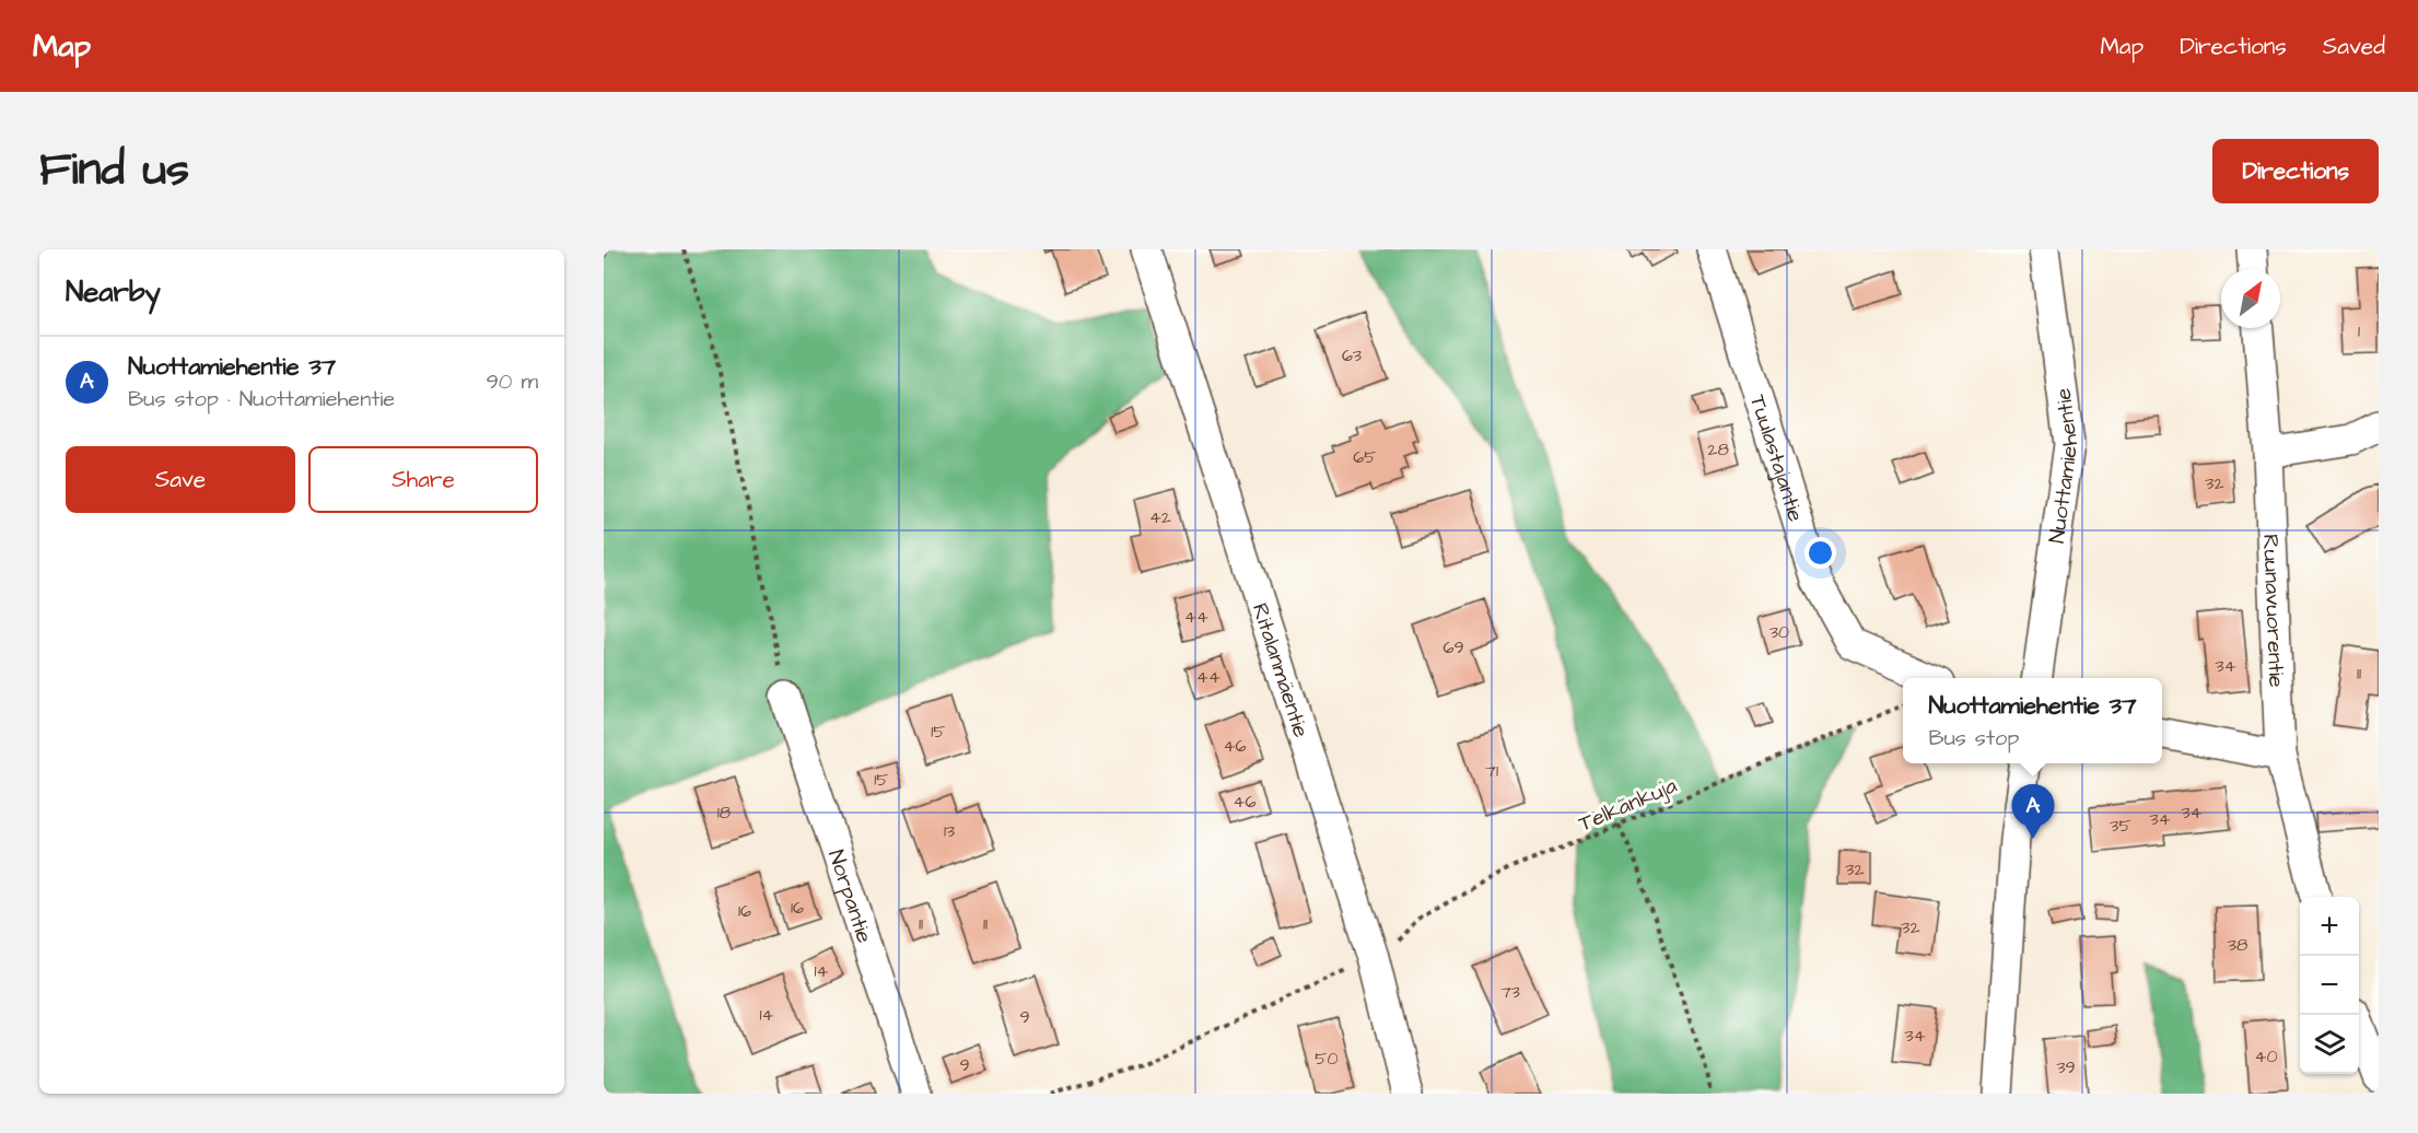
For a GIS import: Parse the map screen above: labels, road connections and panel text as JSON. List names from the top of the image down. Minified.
{"streets":{"street":["Tuulastajantie","Nuottamiehentie","Ruunavuorentie","Ritalanmäentie","Norpantie"],"path":["Telkänkuja"]},"crossings":[["Ritalanmäentie","Telkänkuja"]],"house_numbers":["1","63","28","65","32","42","44","30","69","34","11","44","15","46","71","15","46","18","34","34","35","13","32","16","16","11","11","32","38","14","73","14","9","34","40","50","9","39"],"north":"top right","page":{"header":"Map","nav":["Map","Directions","Saved"],"title":"Find us","buttons":["Directions",["Save","Share"]],"heading":"Nearby","list":[{"mark":"A","name":"Nuottamiehentie 37","note":"Bus stop · Nuottamiehentie","value":"90 m"}],"popup":["Nuottamiehentie 37","Bus stop"],"pins":"A","map_buttons":["+","−"]}}
